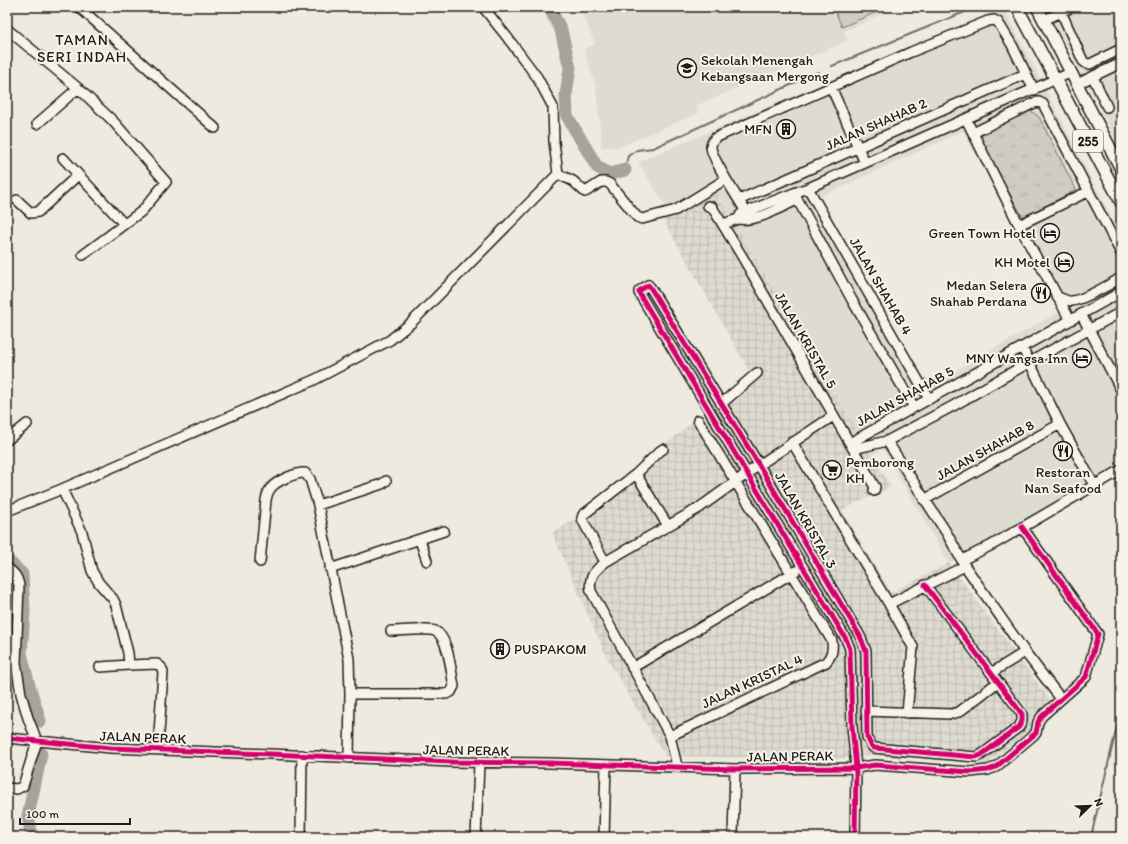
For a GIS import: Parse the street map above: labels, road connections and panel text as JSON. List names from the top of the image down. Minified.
{"streets":{"main road":["255"],"street":["JALAN SHAHAB 2","JALAN SHAHAB 4","JALAN KRISTAL 5","JALAN SHAHAB 5","JALAN SHAHAB 8","JALAN KRISTAL 3","JALAN KRISTAL 4","JALAN PERAK"]},"crossings":[["JALAN SHAHAB 4","JALAN SHAHAB 5"],["JALAN KRISTAL 5","JALAN SHAHAB 5"]],"districts":["TAMAN SERI INDAH"],"places":{"school or university":["Sekolah Menengah Kebangsaan Mergong"],"building":["MFN","PUSPAKOM"],"hotel":["Green Town Hotel","KH Motel","MNY Wangsa Inn"],"restaurant":["Medan Selera Shahab Perdana","Restoran Nan Seafood"],"supermarket":["Pemborong KH"]},"scale_bar":"100 m","north":"top right"}
